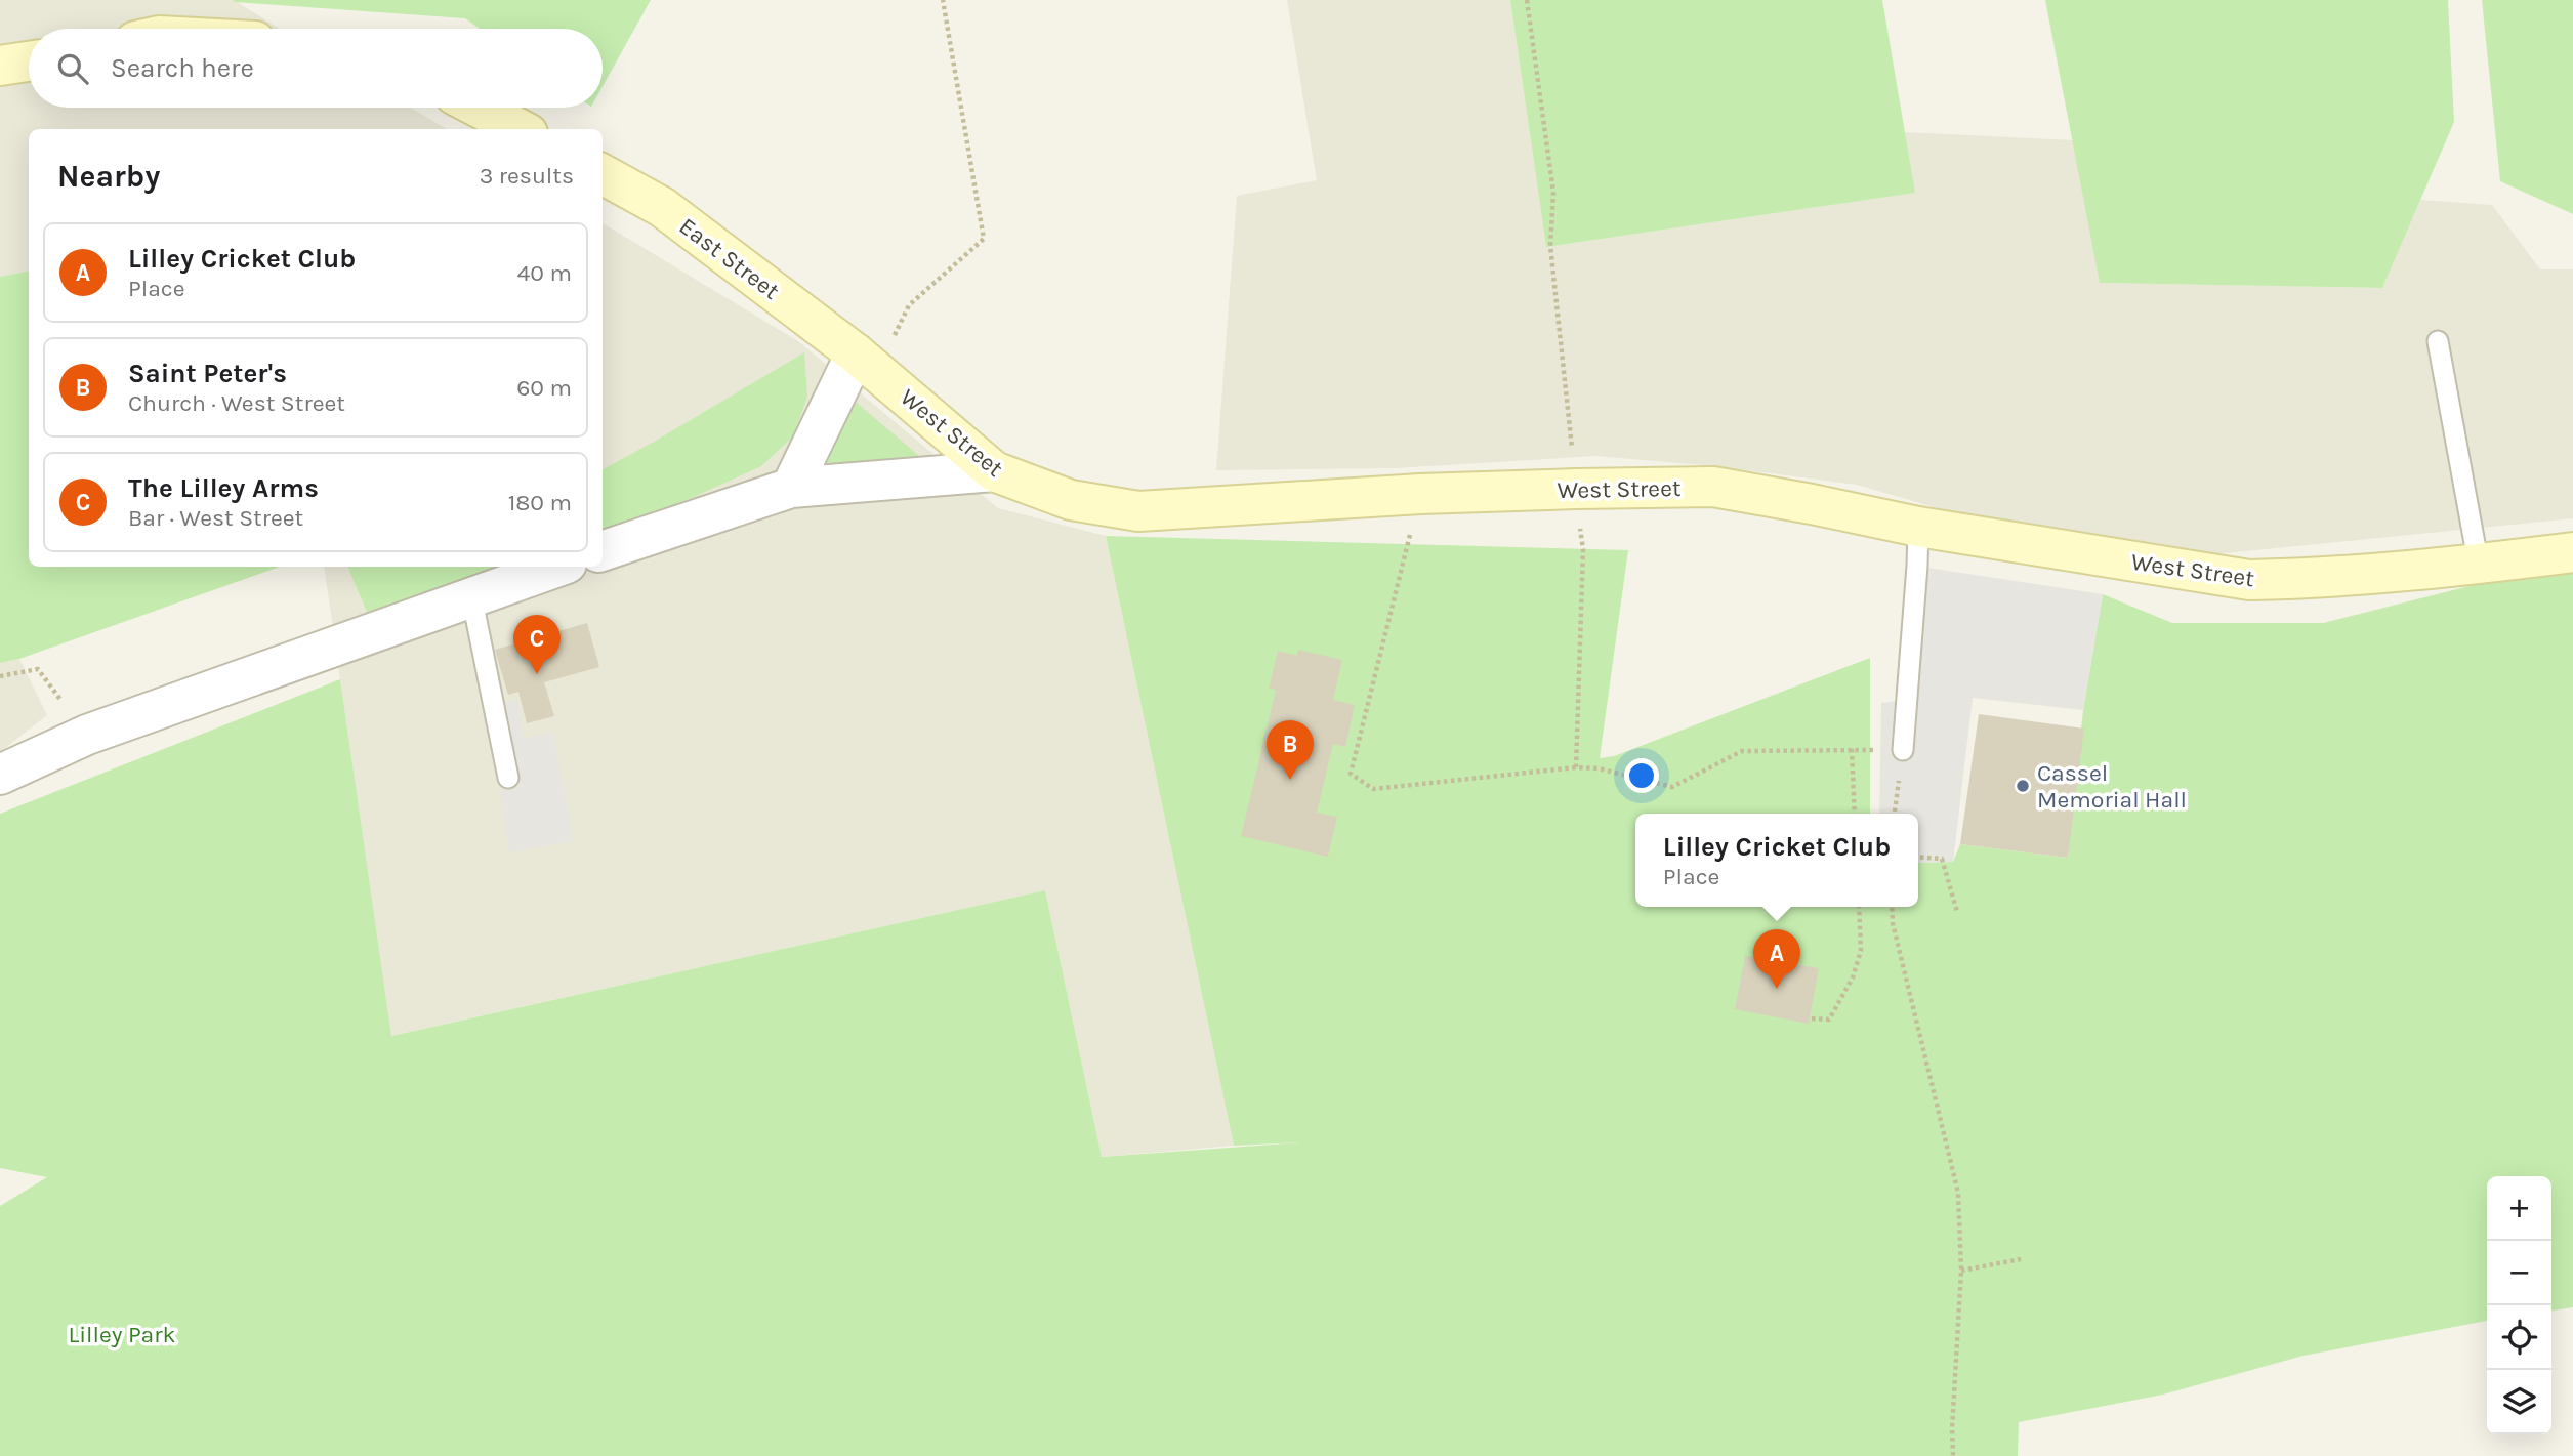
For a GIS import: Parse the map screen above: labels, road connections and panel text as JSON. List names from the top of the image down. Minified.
{"streets":{"street":["East Street","West Street"]},"crossings":[["East Street","West Street"]],"parks":["Lilley Park"],"places":["Cassel Memorial Hall"],"page":{"search":"Search here","heading":["Nearby","3 results"],"list":[{"mark":"A","name":"Lilley Cricket Club","note":"Place","value":"40 m"},{"mark":"B","name":"Saint Peter's","note":"Church · West Street","value":"60 m"},{"mark":"C","name":"The Lilley Arms","note":"Bar · West Street","value":"180 m"}],"pins":["C","B","A"],"popup":["Lilley Cricket Club","Place"],"map_buttons":["+","−"]}}
